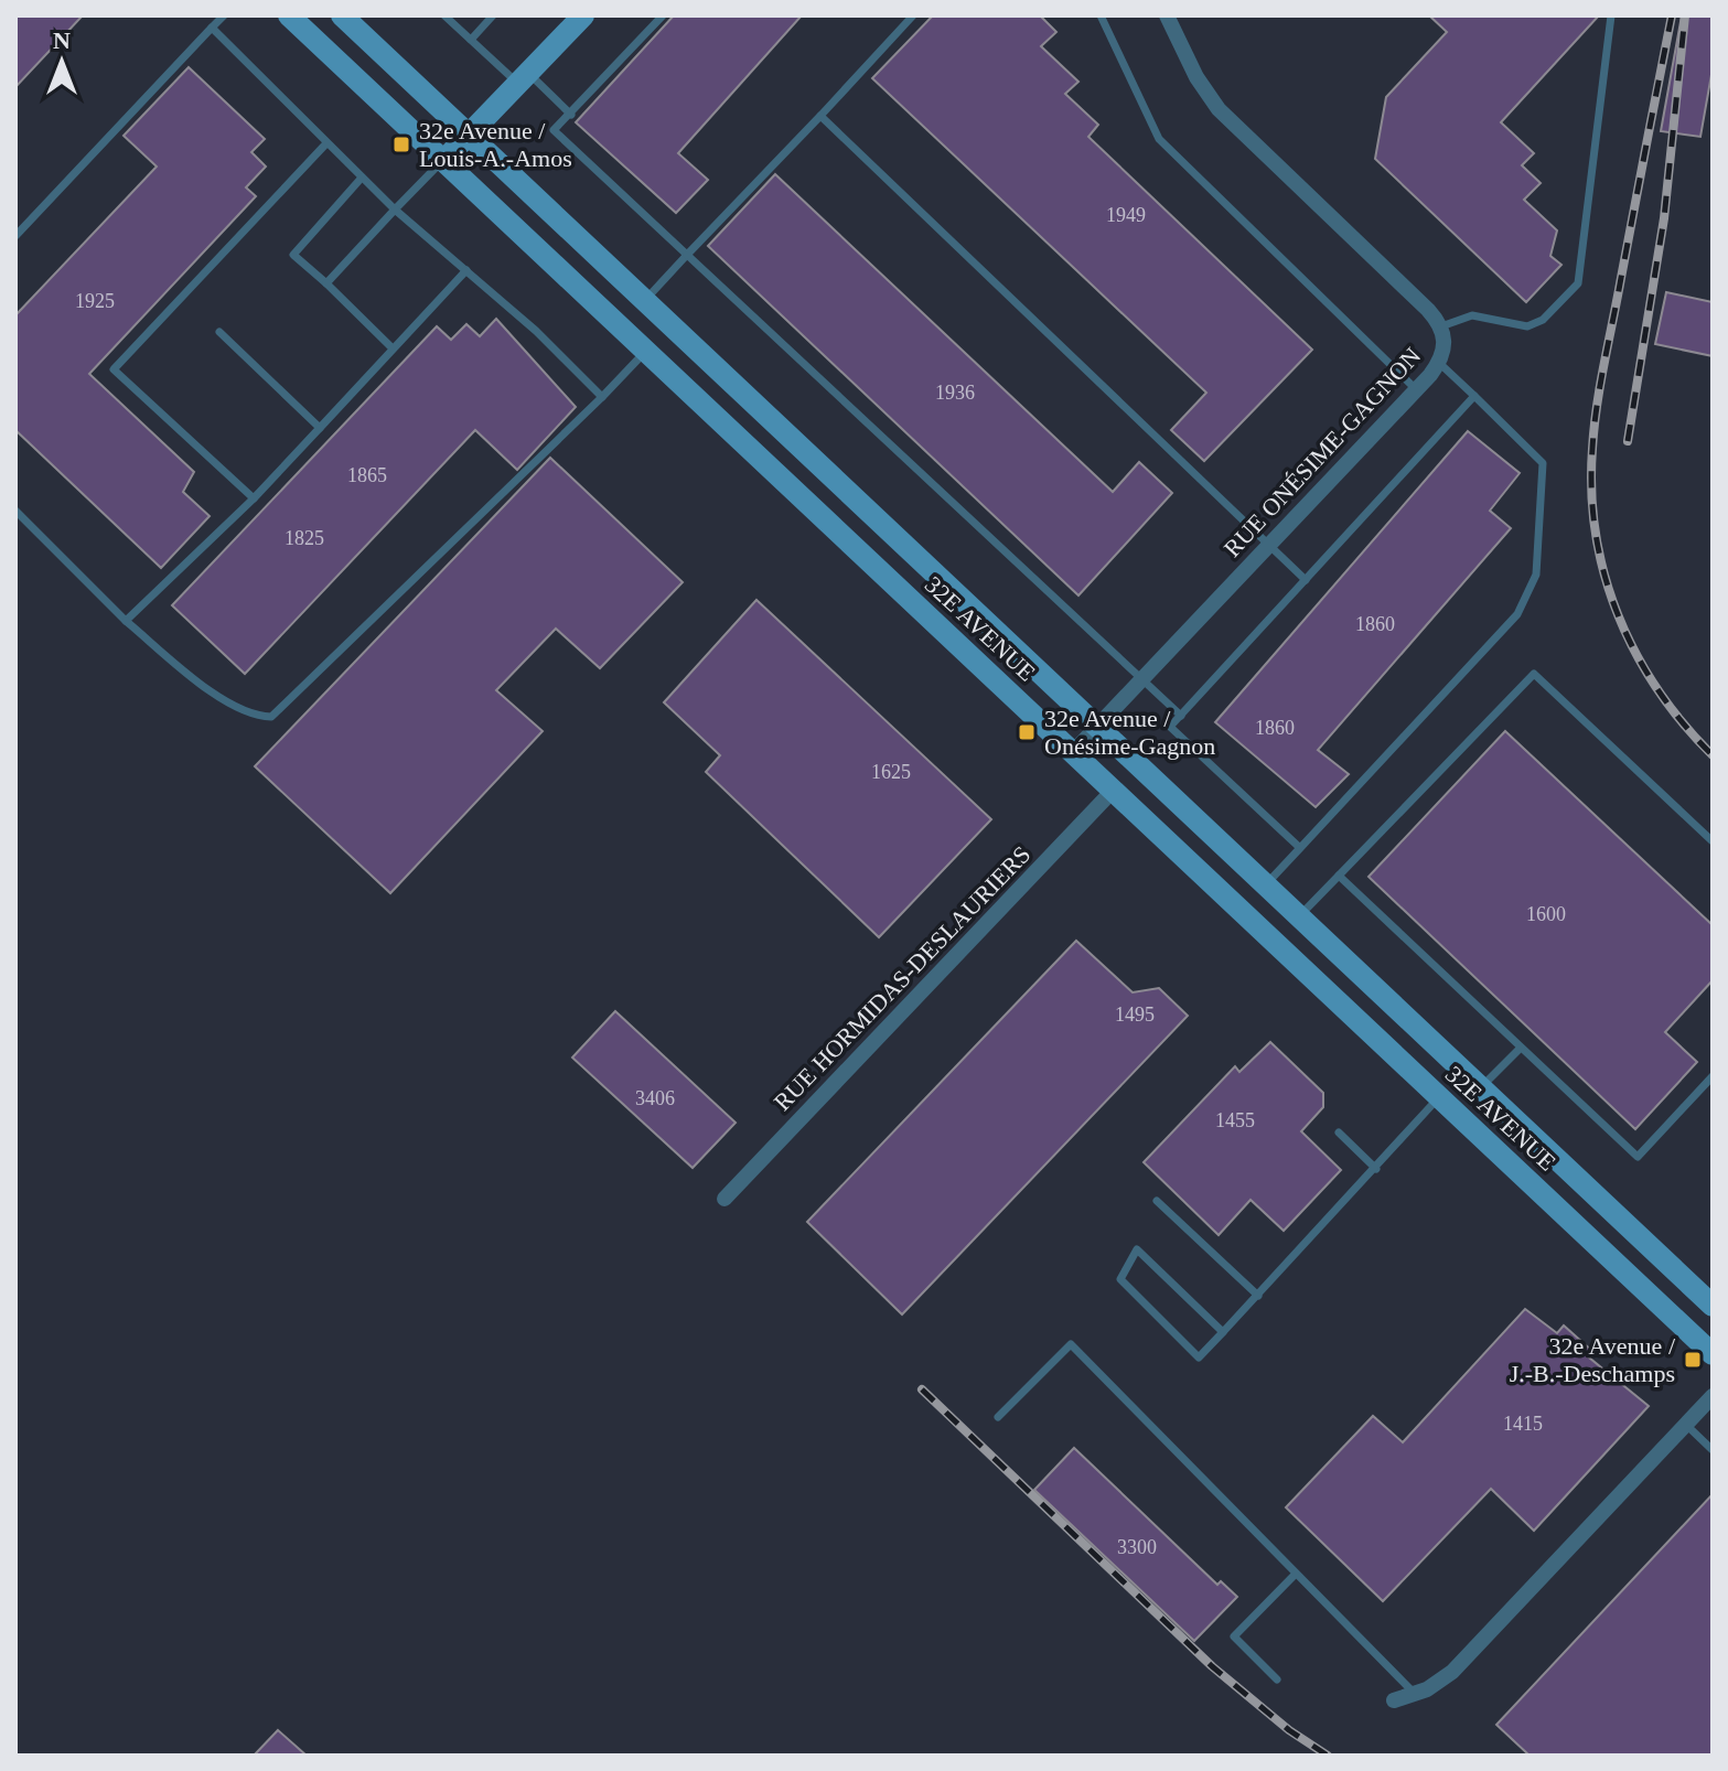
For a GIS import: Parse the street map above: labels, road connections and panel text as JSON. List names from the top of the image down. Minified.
{"streets":{"street":["RUE ONÉSIME-GAGNON","32E AVENUE","RUE HORMIDAS-DESLAURIERS"]},"crossings":[["RUE ONÉSIME-GAGNON","32E AVENUE"],["32E AVENUE","RUE HORMIDAS-DESLAURIERS"]],"places":{"transit":["32e Avenue / Louis-A.-Amos","32e Avenue / Onésime-Gagnon","32e Avenue / J.-B.-Deschamps"]},"house_numbers":["1949","1925","1936","1865","1825","1860","1860","1625","1600","1495","3406","1455","1415","3300"],"north":"top"}
